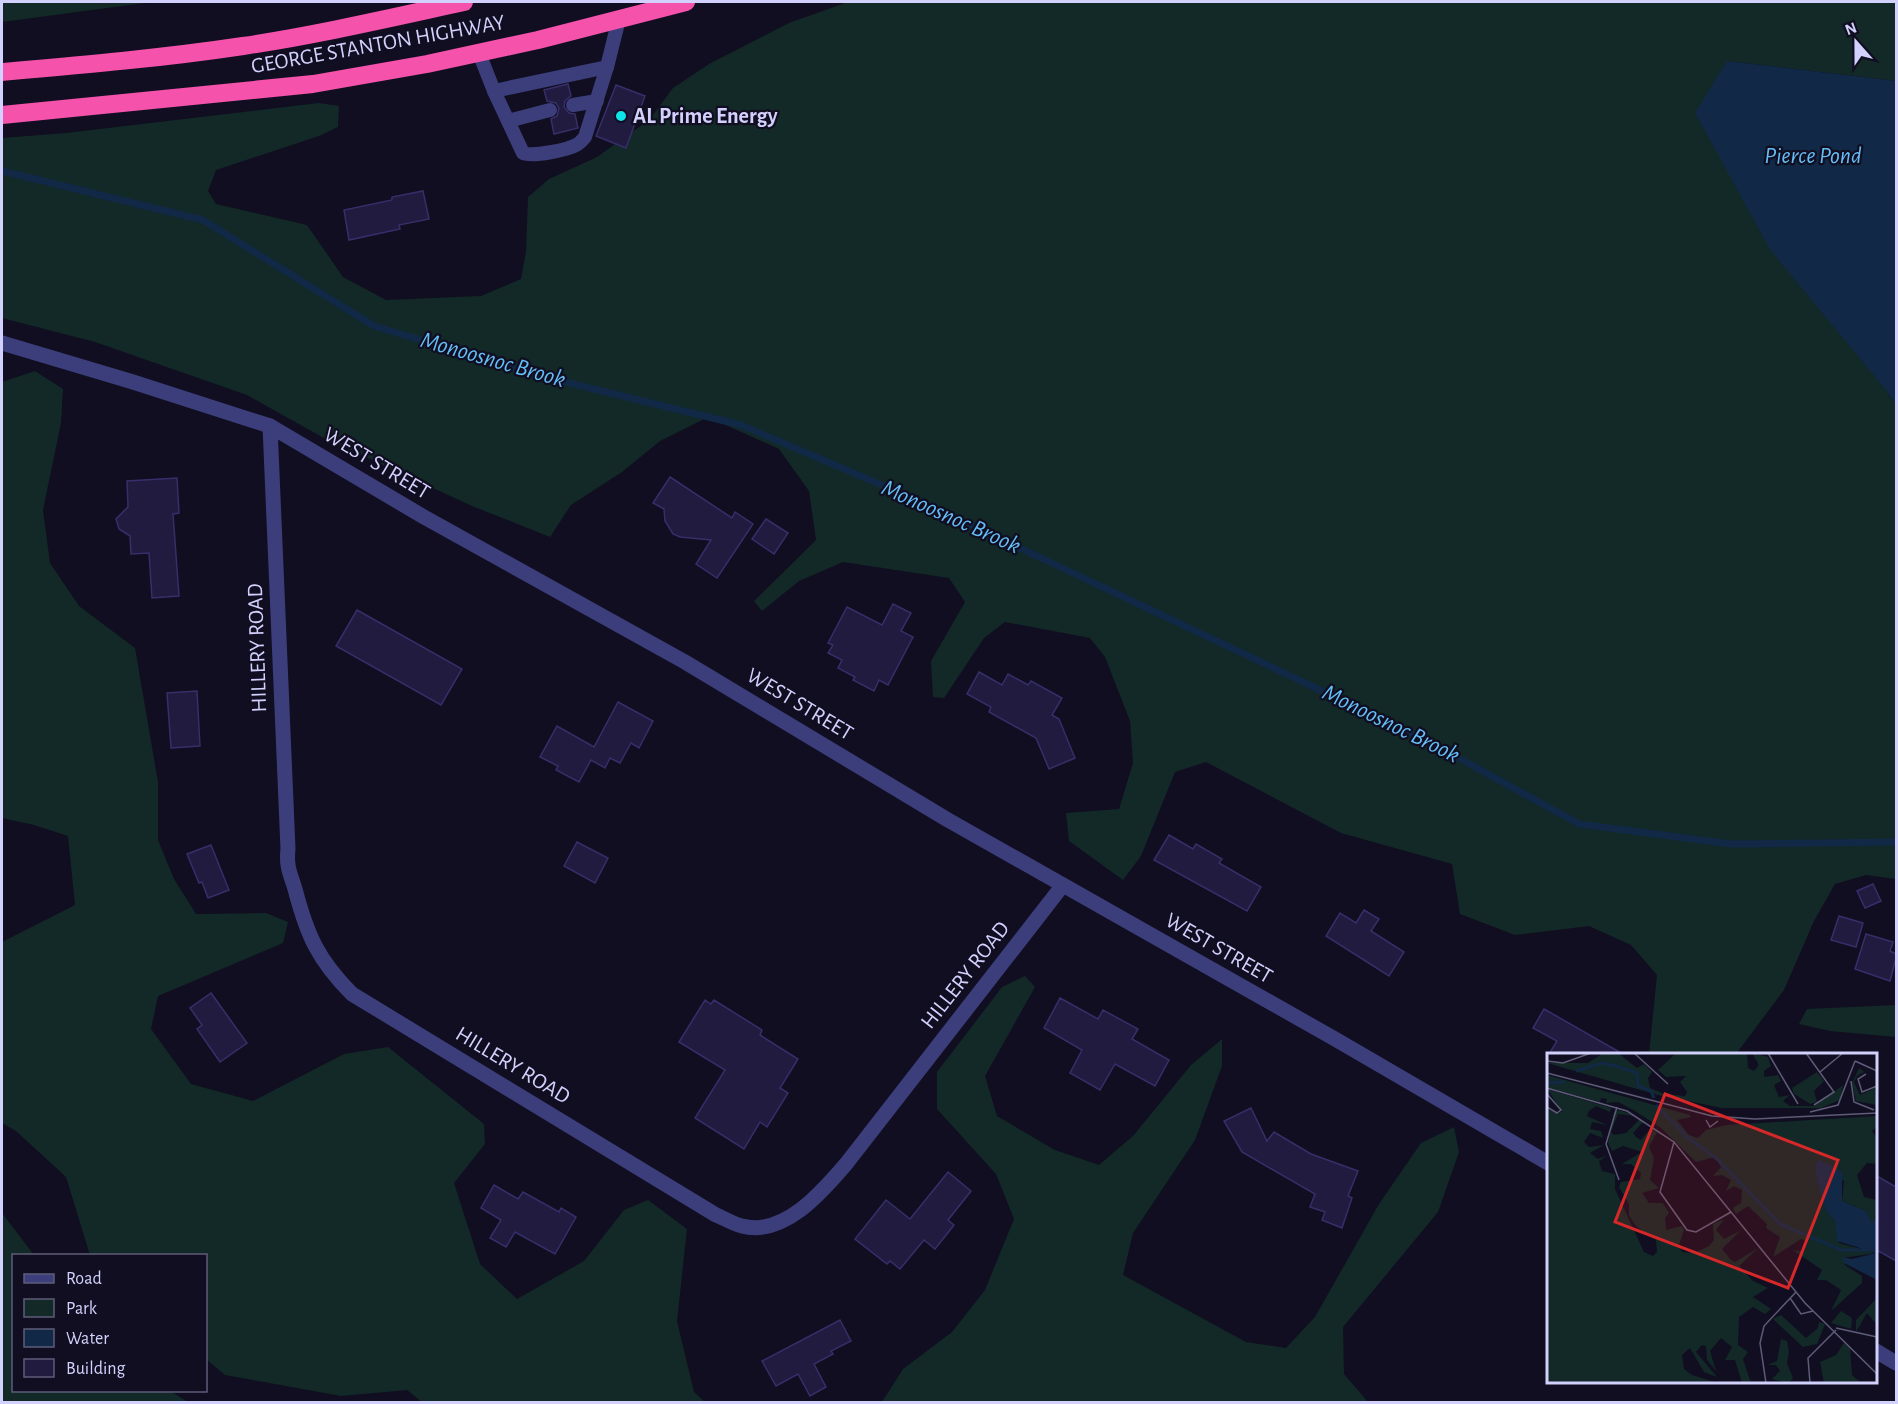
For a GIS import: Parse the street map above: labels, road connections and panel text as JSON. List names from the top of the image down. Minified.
{"streets":{"highway":["GEORGE STANTON HIGHWAY"],"street":["WEST STREET","HILLERY ROAD"]},"crossings":[["WEST STREET","HILLERY ROAD"]],"water":["Pierce Pond","Monoosnoc Brook"],"places":["AL Prime Energy"],"legend":["Road","Park","Water","Building"],"north":"top"}
